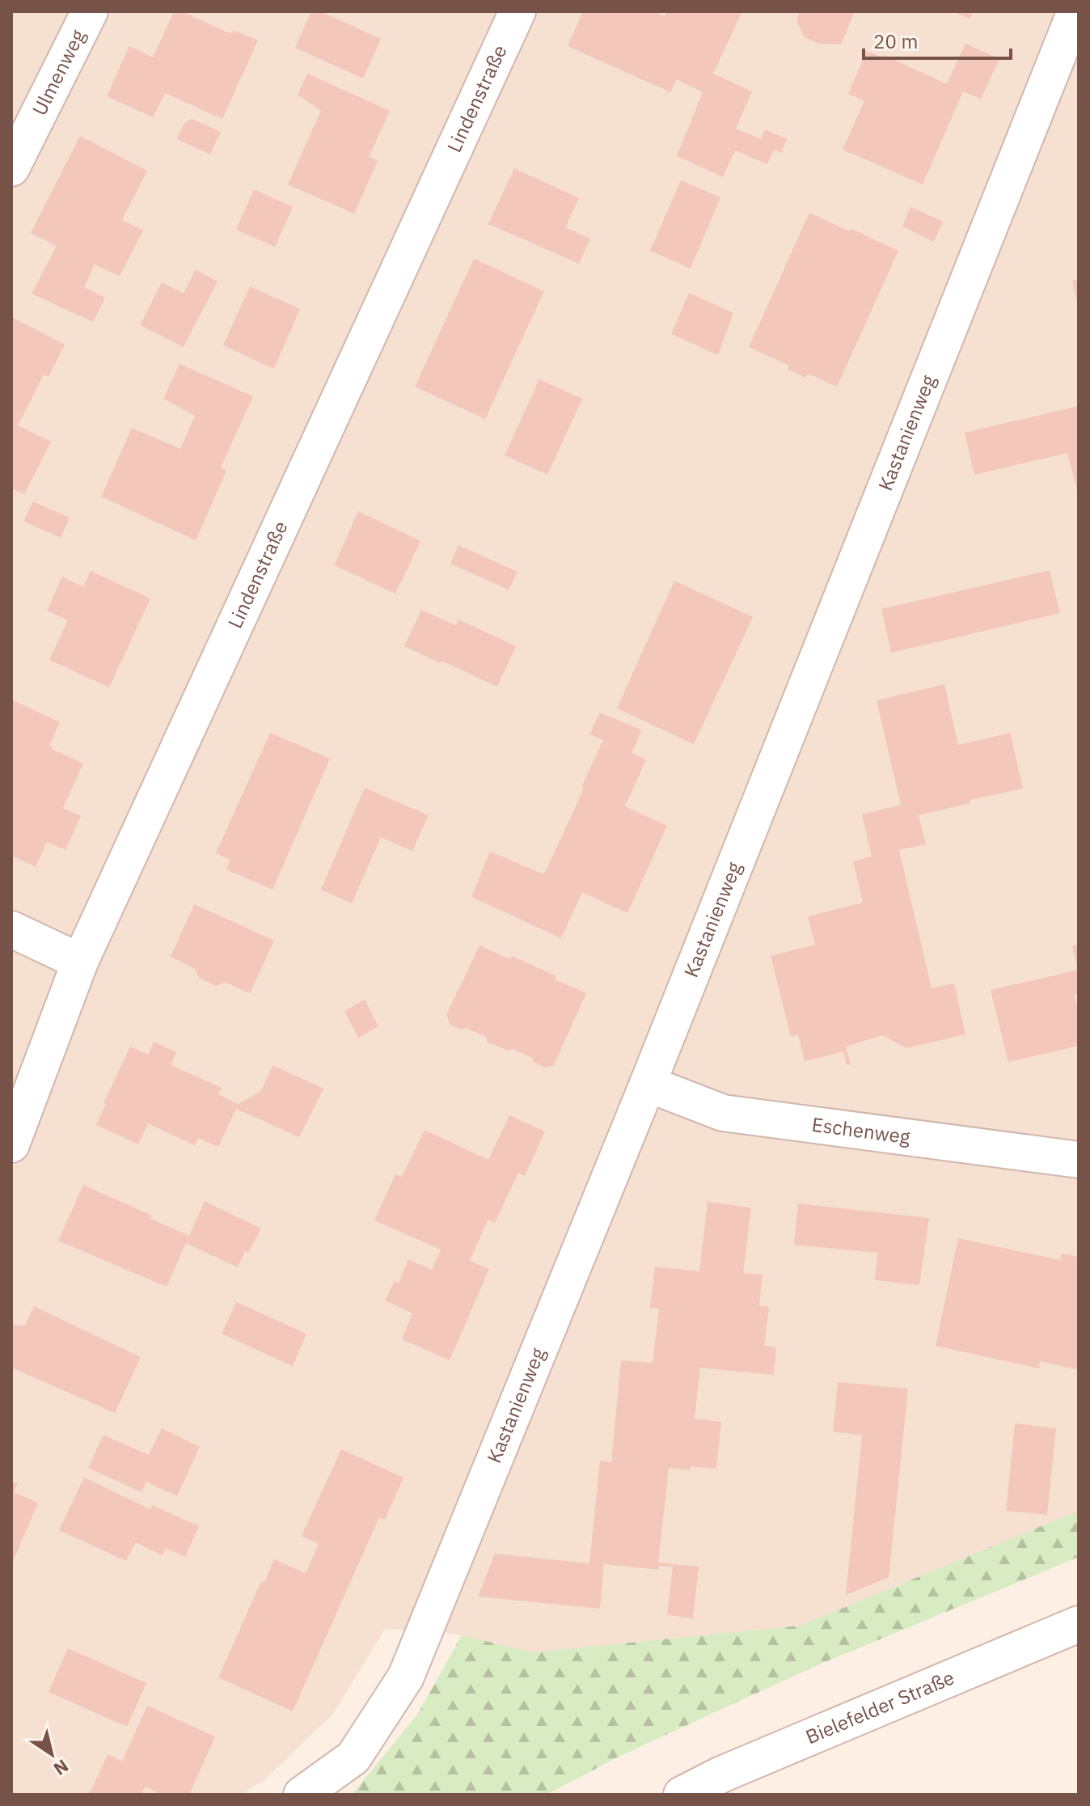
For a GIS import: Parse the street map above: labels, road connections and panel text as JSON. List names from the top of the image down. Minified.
{"streets":{"street":["Ulmenweg","Lindenstraße","Kastanienweg","Eschenweg","Bielefelder Straße"]},"crossings":[["Kastanienweg","Eschenweg"]],"scale_bar":"20 m","north":"bottom right"}
